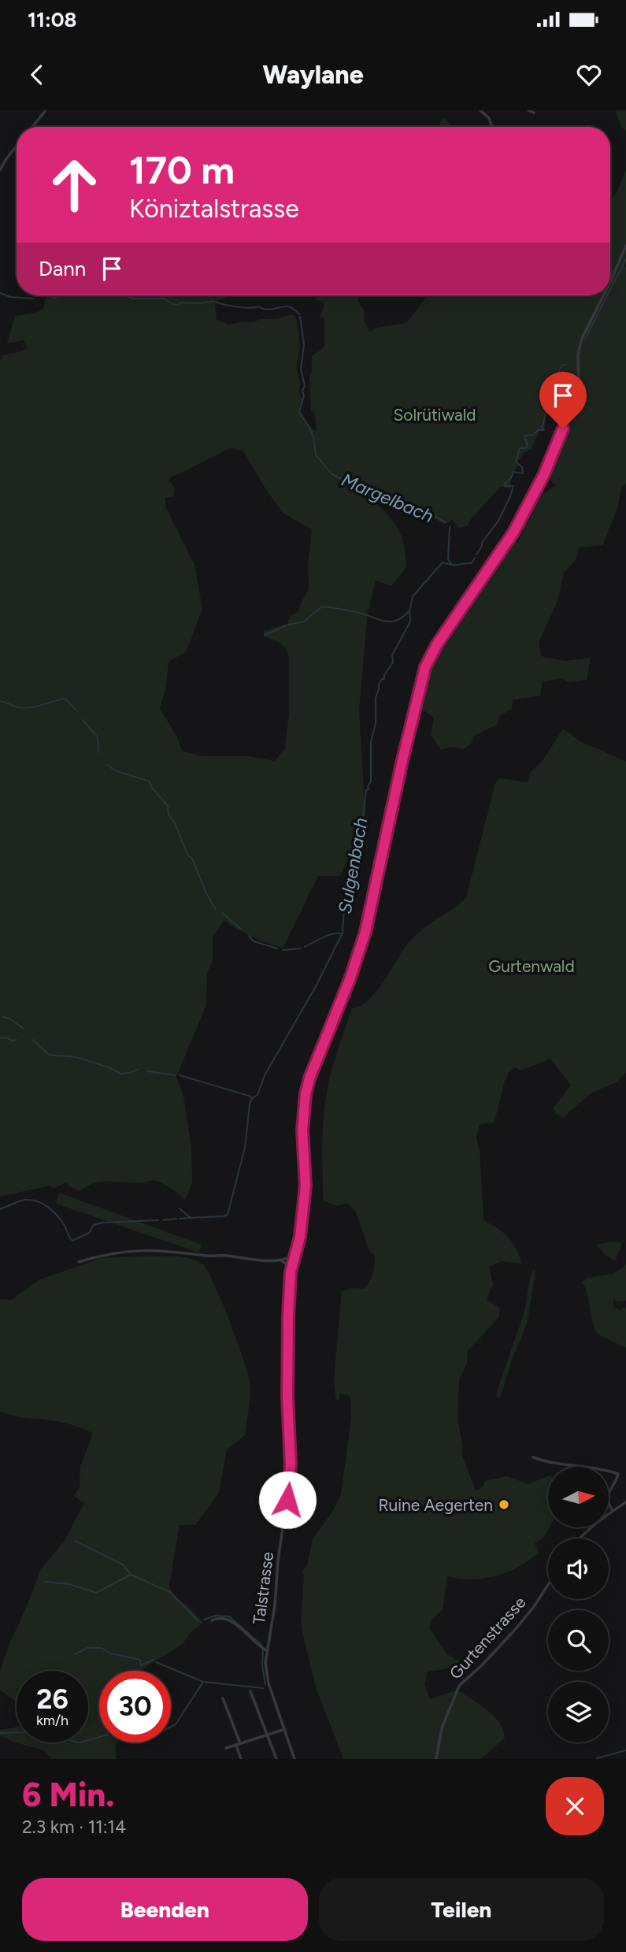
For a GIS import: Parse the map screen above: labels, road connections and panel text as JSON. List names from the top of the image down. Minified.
{"streets":{"street":["Talstrasse","Gurtenstrasse"]},"water":["Margelbach","Sulgenbach"],"parks":["Solrütiwald","Gurtenwald"],"places":["Ruine Aegerten"],"north":"right","page":{"status":"11:08","header":"Waylane","turn":["170 m","Köniztalstrasse"],"then":"Dann","speed":"26 km/h","limit":"30","heading":["6 Min.","2.3 km · 11:14"],"buttons":["Beenden","Teilen"]}}
